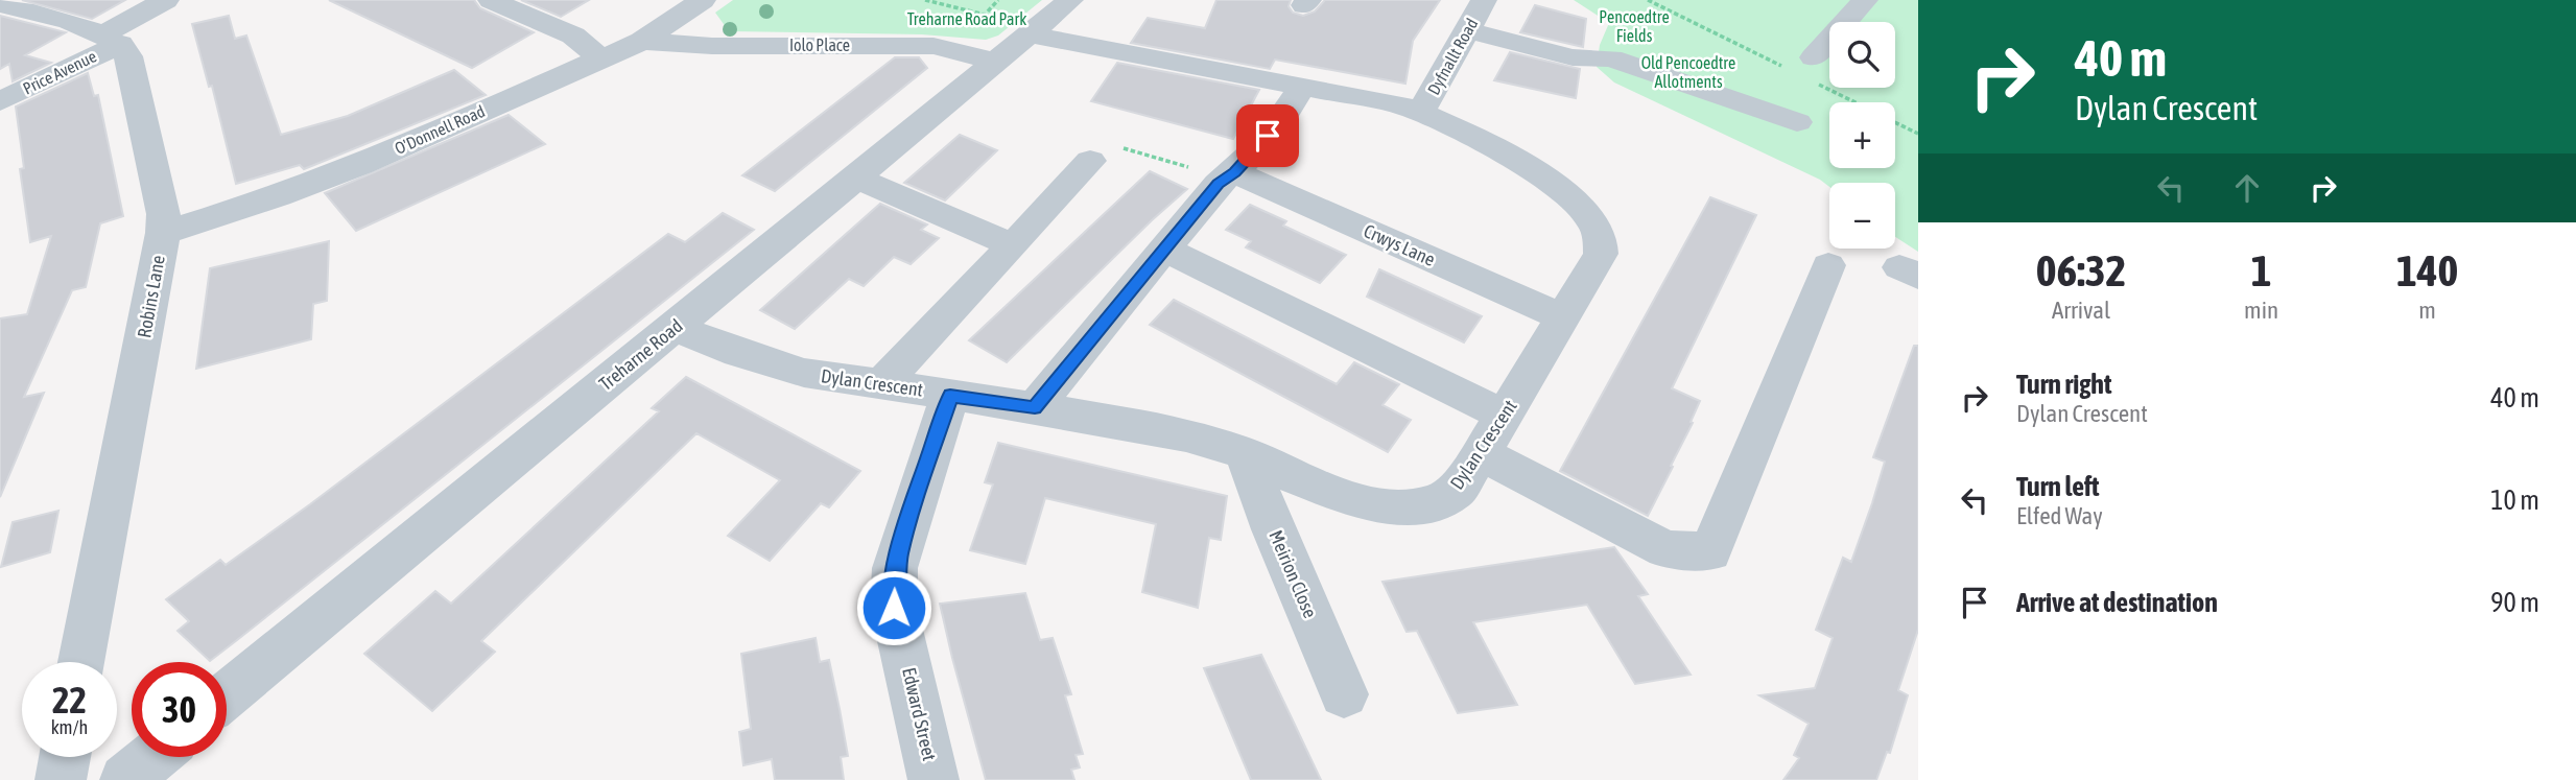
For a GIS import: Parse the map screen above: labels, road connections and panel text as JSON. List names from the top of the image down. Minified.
{"streets":{"street":["Iolo Place","Dyfnallt Road","Price Avenue","O'Donnell Road","Crwys Lane","Robins Lane","Treharne Road","Dylan Crescent","Meirion Close","Edward Street"]},"crossings":[["Iolo Place","O'Donnell Road"],["Iolo Place","Treharne Road"],["Dyfnallt Road","Dylan Crescent"],["Price Avenue","Robins Lane"],["O'Donnell Road","Robins Lane"],["Crwys Lane","Dylan Crescent"],["Treharne Road","Dylan Crescent"],["Dylan Crescent","Meirion Close"],["Dylan Crescent","Edward Street"]],"parks":["Pencoedtre Fields","Treharne Road Park","Old Pencoedtre Allotments"],"page":{"turn":["40 m","Dylan Crescent"],"map_buttons":["+","−"],"eta":["06:32","Arrival","1","min","140","m"],"list":[{"name":"Turn right","note":"Dylan Crescent","value":"40 m"},{"name":"Turn left","note":"Elfed Way","value":"10 m"},{"name":"Arrive at destination","value":"90 m"}],"speed":"22 km/h","limit":"30"}}
